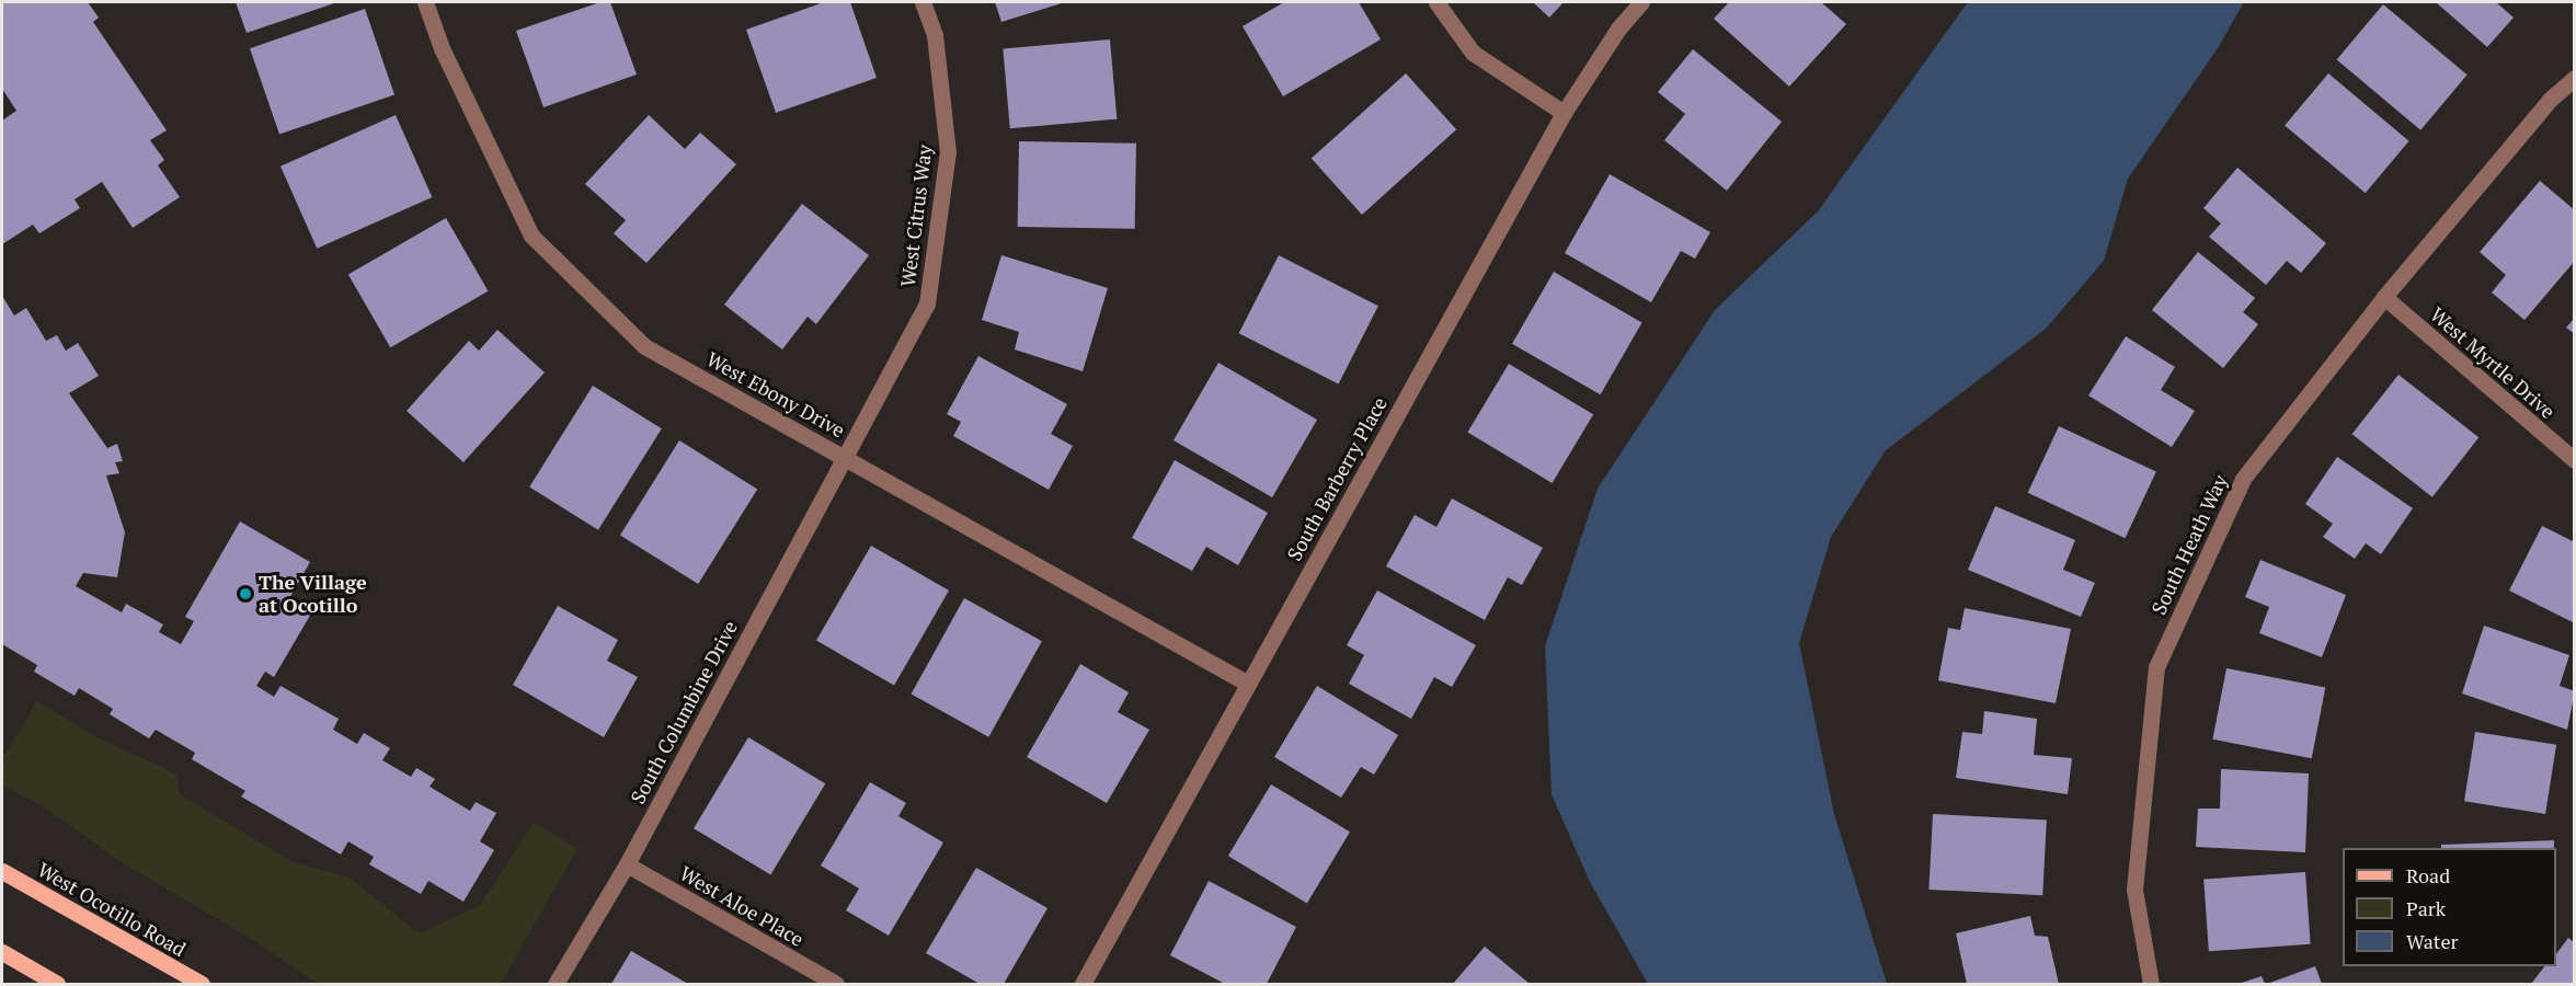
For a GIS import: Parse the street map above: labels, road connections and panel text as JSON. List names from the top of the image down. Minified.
{"streets":{"main road":["West Ocotillo Road"],"street":["West Citrus Way","West Myrtle Drive","West Ebony Drive","South Barberry Place","South Heath Way","South Columbine Drive","West Aloe Place"]},"crossings":[["West Citrus Way","West Ebony Drive"],["West Citrus Way","South Columbine Drive"],["West Myrtle Drive","South Heath Way"],["West Ebony Drive","South Barberry Place"],["West Ebony Drive","South Columbine Drive"],["South Columbine Drive","West Aloe Place"]],"places":["The Village at Ocotillo"],"legend":["Road","Park","Water"]}
